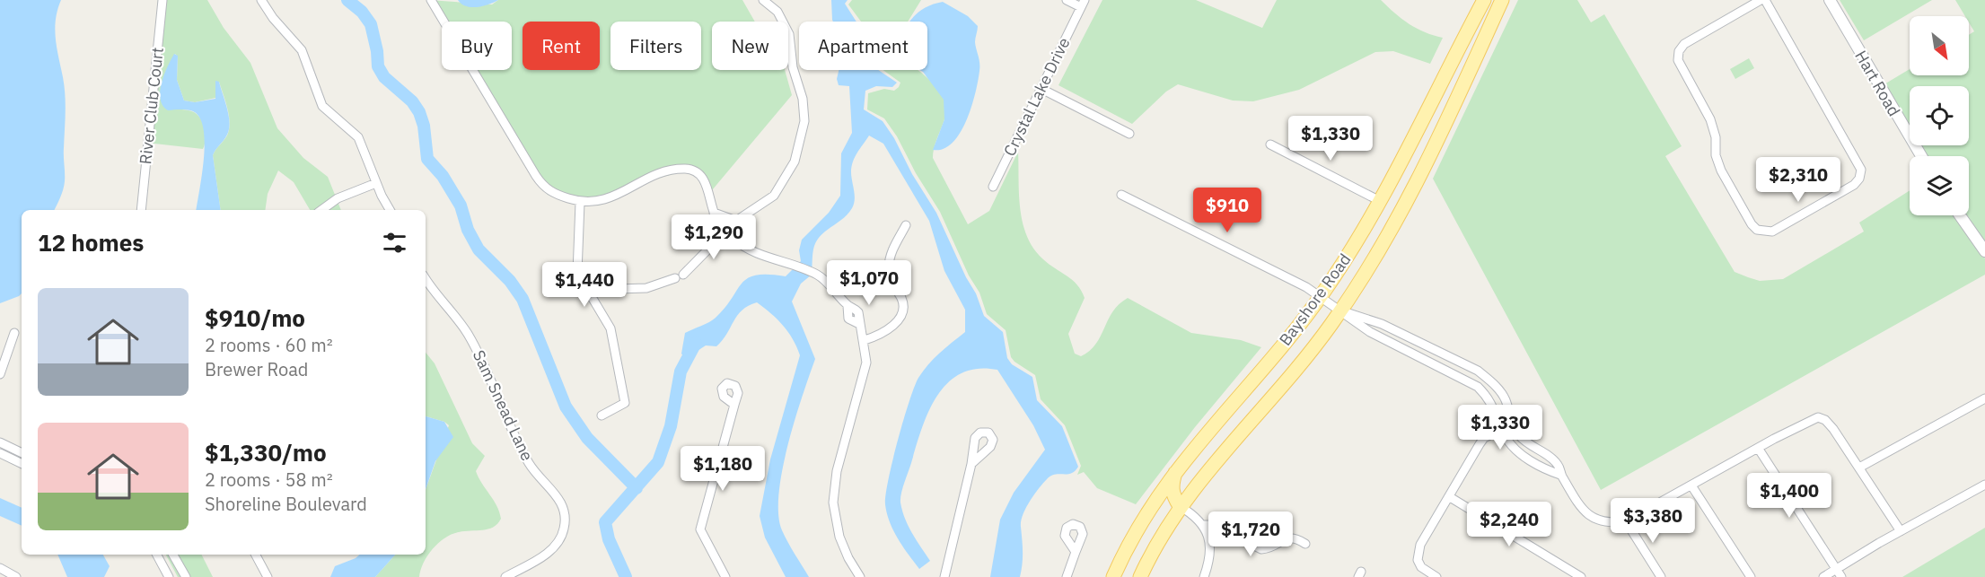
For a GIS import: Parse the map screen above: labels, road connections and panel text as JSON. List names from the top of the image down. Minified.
{"streets":{"main road":["Bayshore Road"],"street":["Hart Road","Crystal Lake Drive","River Club Court","Sam Snead Lane"]},"north":"bottom right","page":{"chip":["Buy","Rent","Filters","New","Apartment"],"price":["$1,330","$2,310","$910","$1,290","$1,070","$1,440","$1,330","$1,180","$1,400","$3,380","$2,240","$1,720"],"heading":"12 homes","list":[{"name":"$910/mo","note":"2 rooms · 60 m² · Brewer Road"},{"name":"$1,330/mo","note":"2 rooms · 58 m² · Shoreline Boulevard"}]}}
